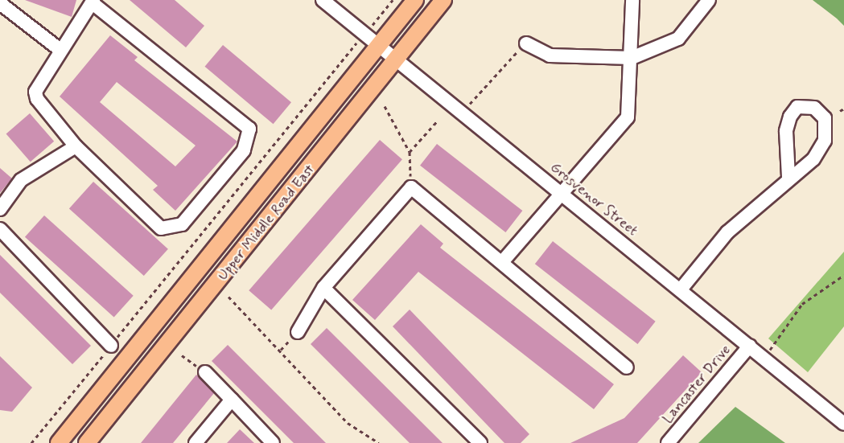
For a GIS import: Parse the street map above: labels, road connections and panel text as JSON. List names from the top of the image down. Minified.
{"streets":{"main road":["Upper Middle Road East"],"street":["Grosvenor Street","Lancaster Drive"]},"crossings":[["Grosvenor Street","Upper Middle Road East"],["Grosvenor Street","Lancaster Drive"]]}
